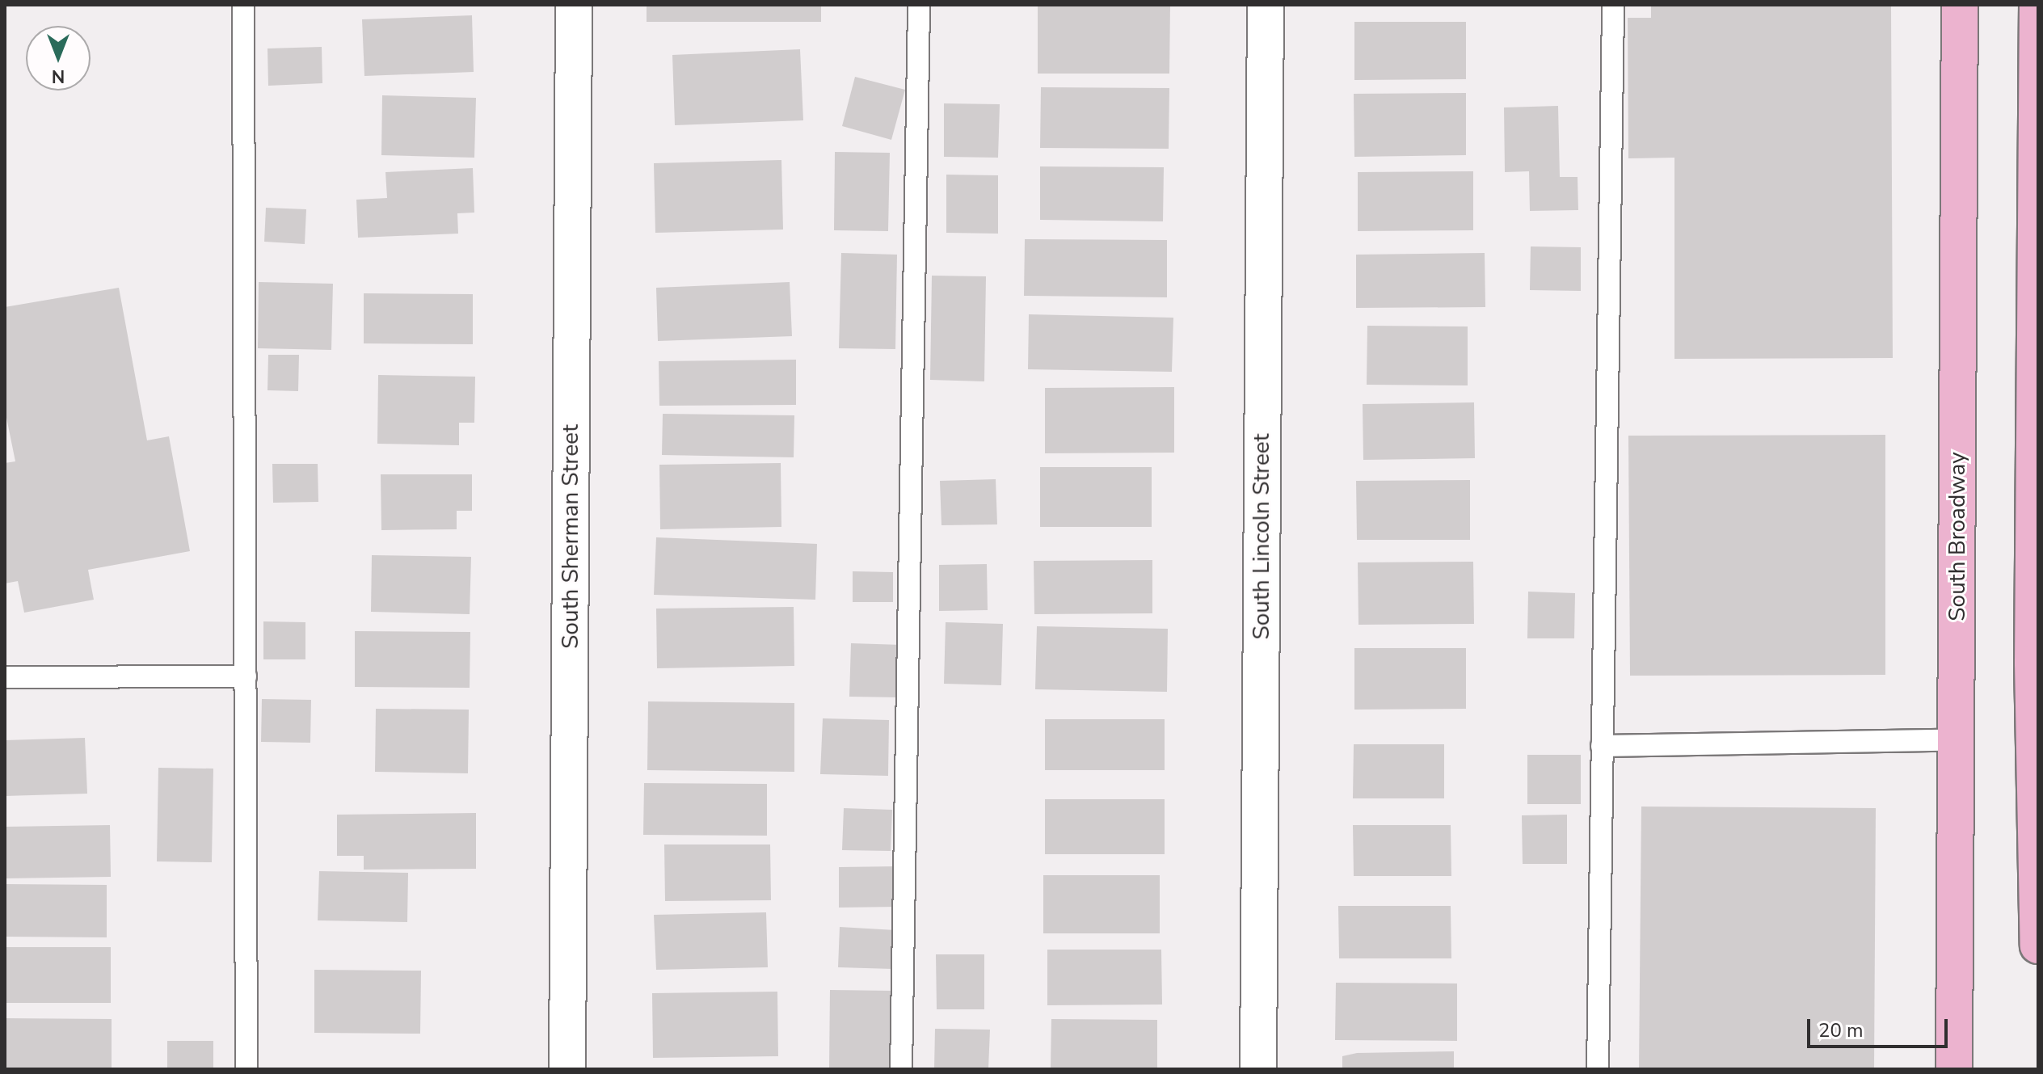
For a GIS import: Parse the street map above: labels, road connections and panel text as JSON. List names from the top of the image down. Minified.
{"streets":{"main road":["South Broadway"],"street":["South Sherman Street","South Lincoln Street"]},"scale_bar":"20 m","north":"bottom"}
